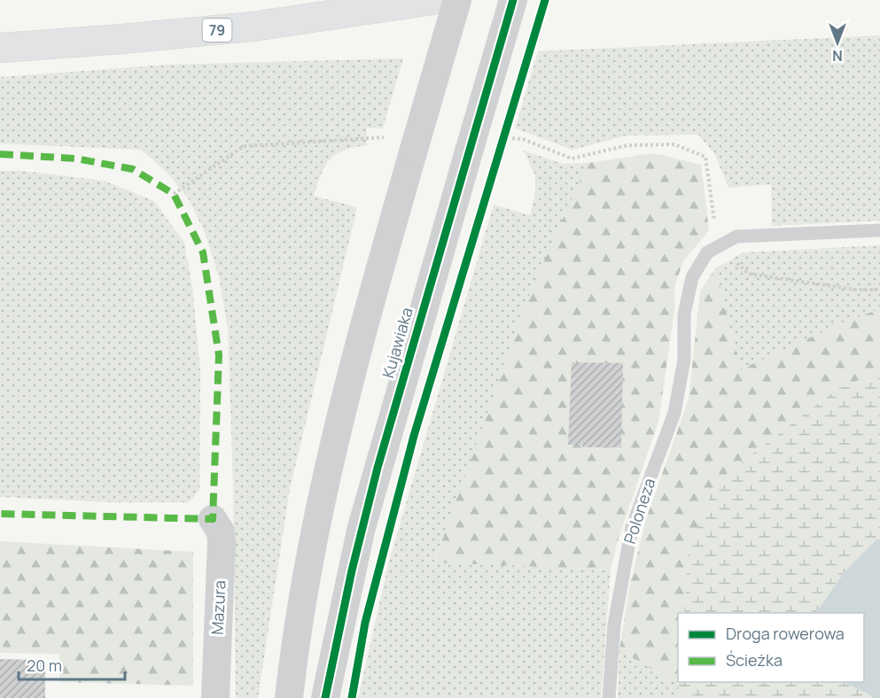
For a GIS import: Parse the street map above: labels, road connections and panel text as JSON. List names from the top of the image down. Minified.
{"streets":{"highway":["79"],"street":["Kujawiaka","Mazura"],"lane":["Poloneza"]},"legend":["Droga rowerowa","Ścieżka"],"scale_bar":"20 m","north":"bottom"}
